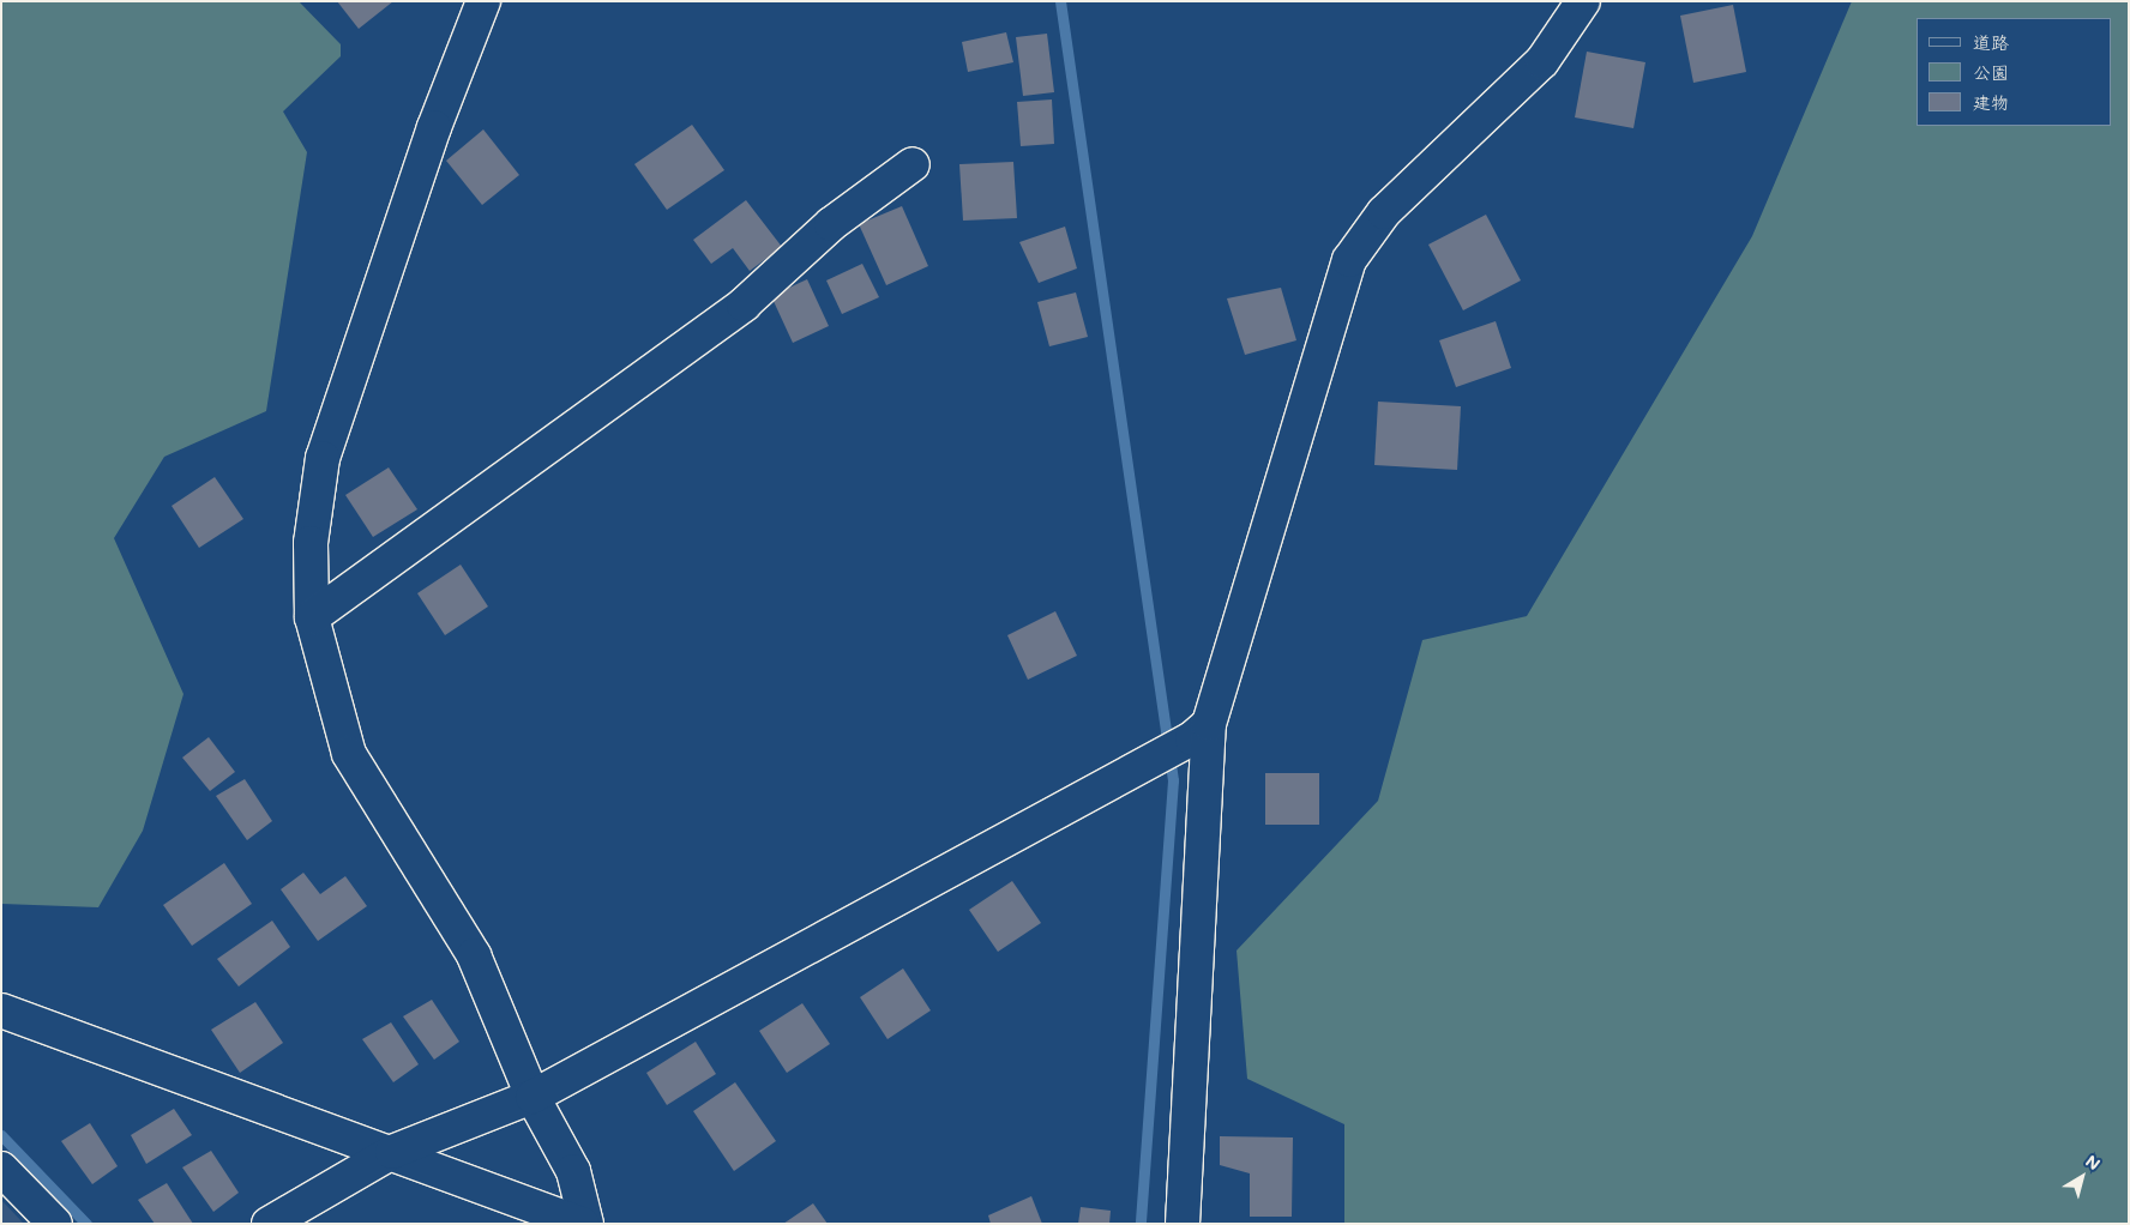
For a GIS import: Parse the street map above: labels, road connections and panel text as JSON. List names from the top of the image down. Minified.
{"legend":["道路","公園","建物"],"north":"top right"}
